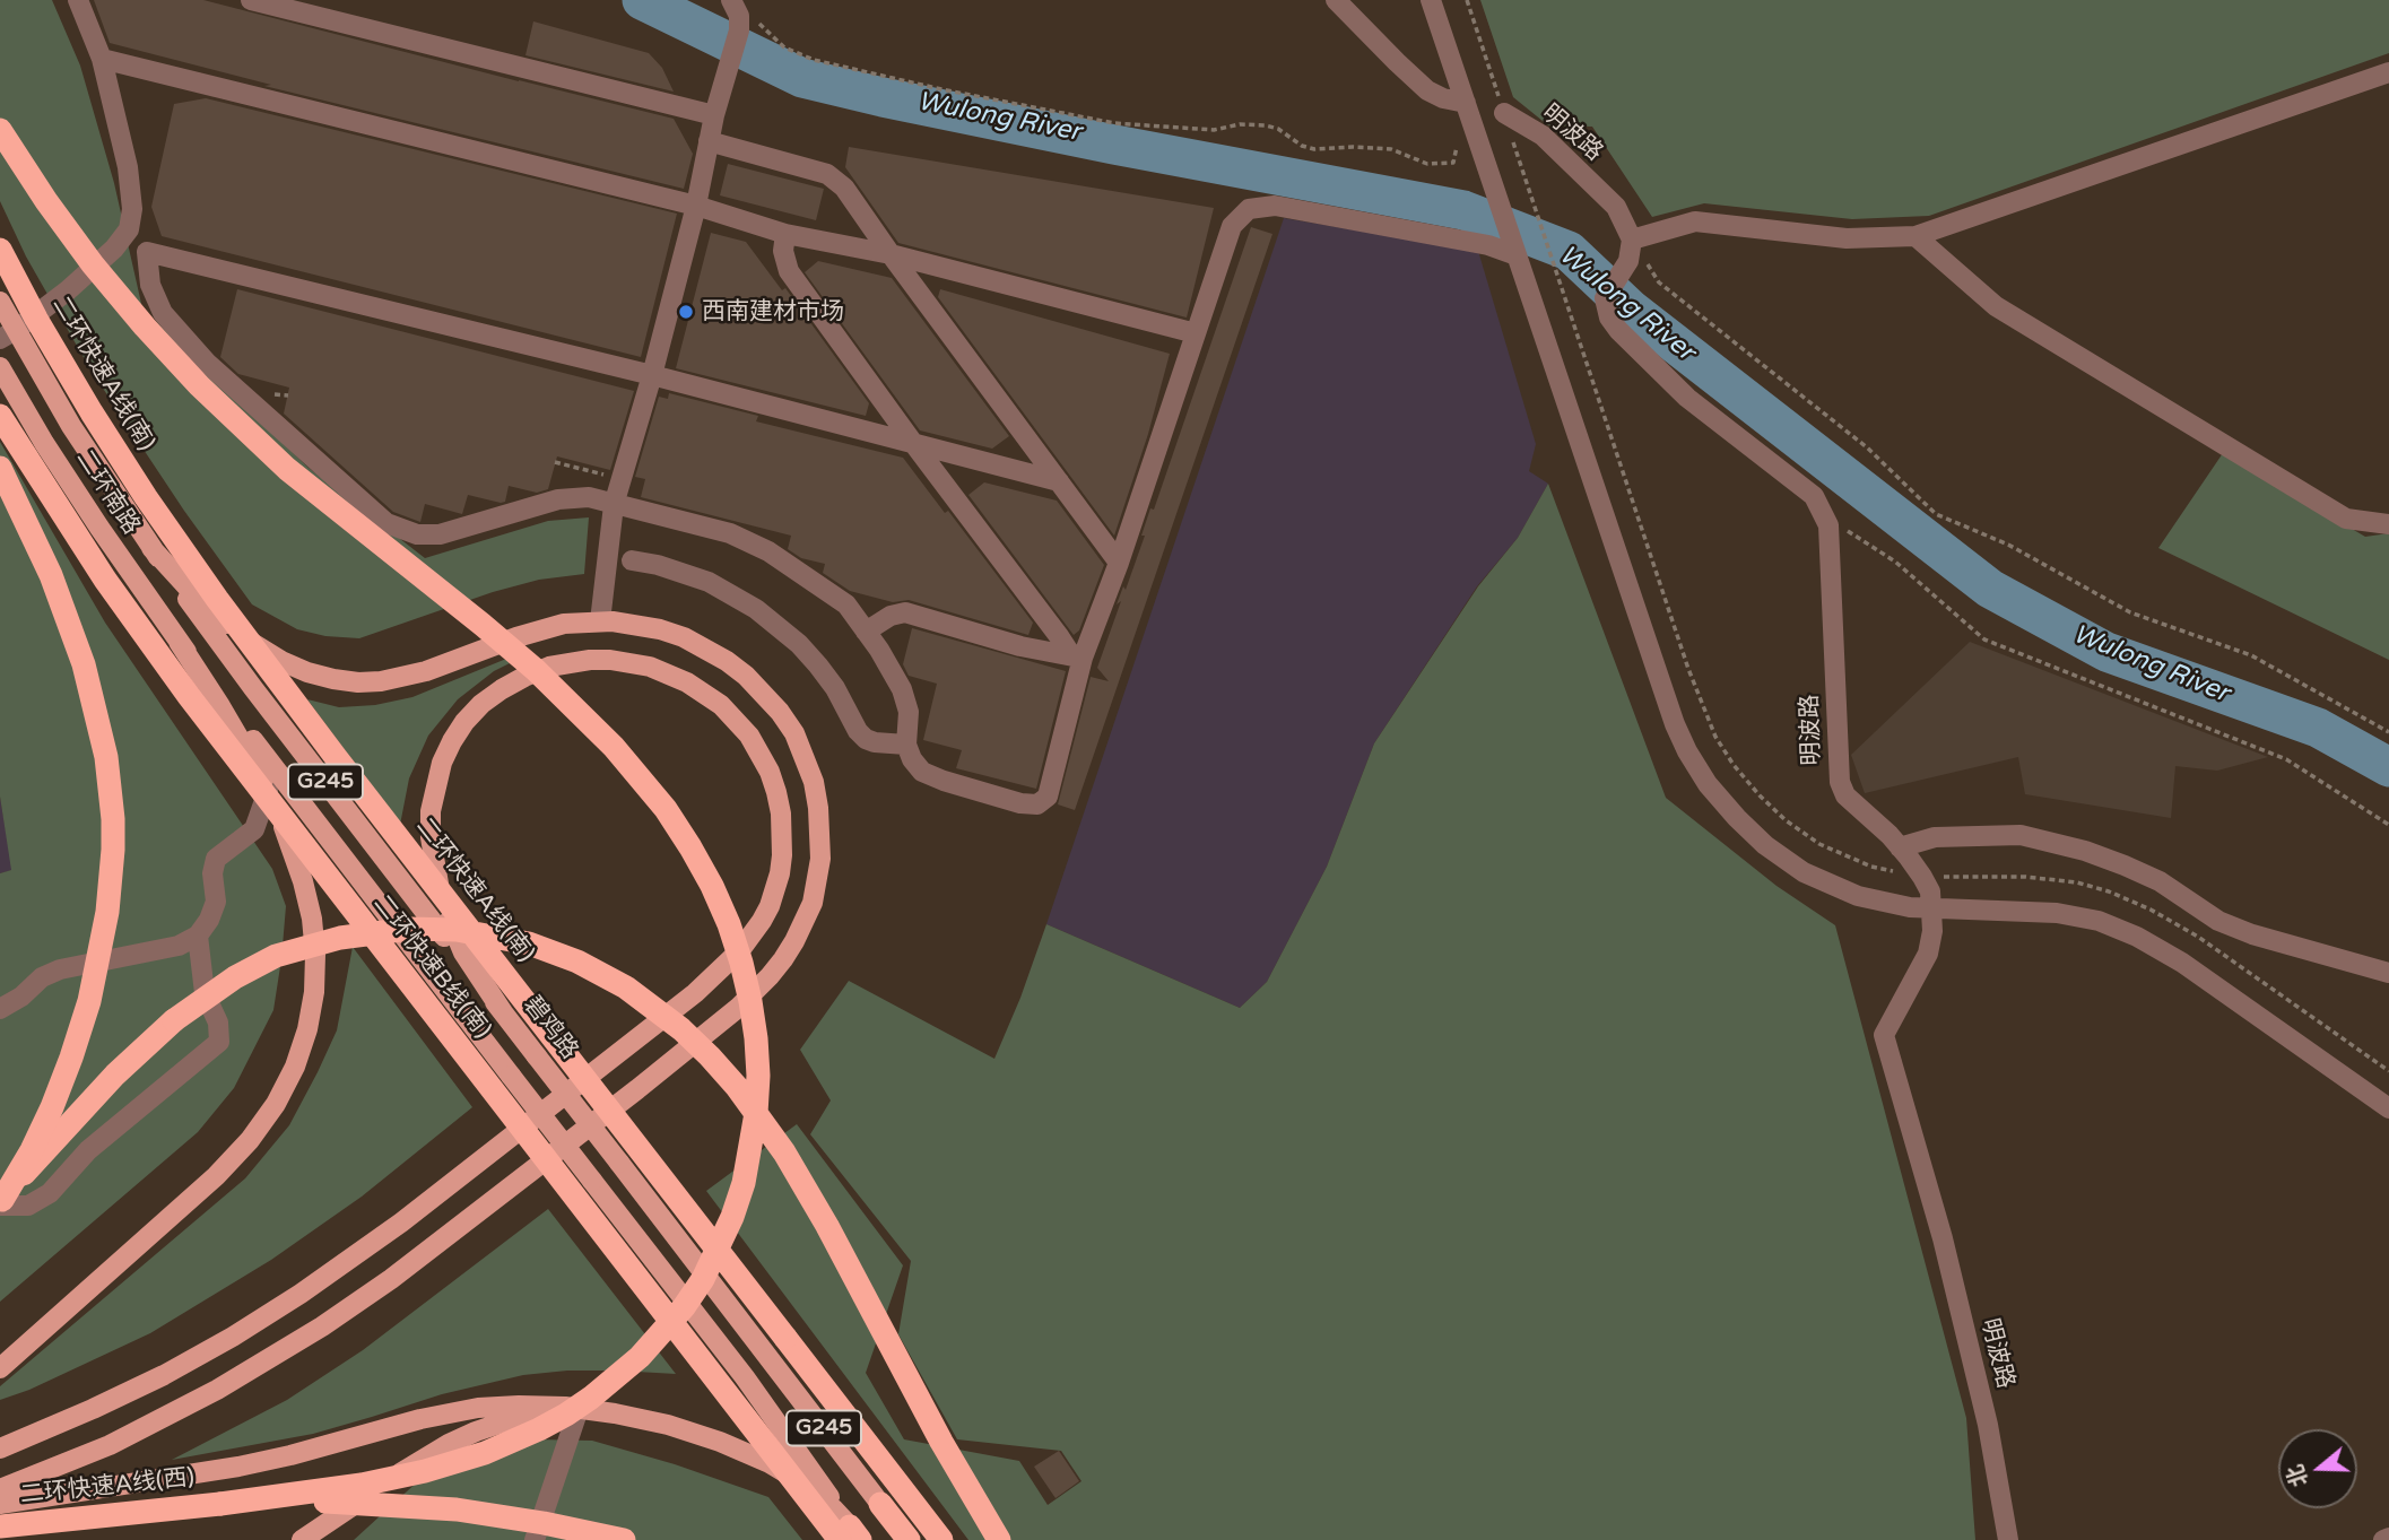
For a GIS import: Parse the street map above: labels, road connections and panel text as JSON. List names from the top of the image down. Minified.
{"streets":{"highway":["二环快速A线(南)","G245","二环快速B线(南)","碧鸡路","二环快速A线(西)"],"main road":["二环南路"],"street":["明波路"]},"crossings":[["二环南路","G245"],["二环南路","碧鸡路"],["G245","二环快速B线(南)"]],"water":["Wulong River"],"places":["西南建材市场"],"north":"left"}
